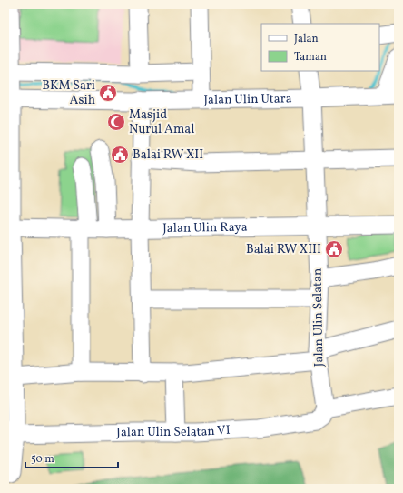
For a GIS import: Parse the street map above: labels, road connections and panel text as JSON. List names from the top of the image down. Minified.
{"streets":{"street":["Jalan Ulin Utara","Jalan Ulin Raya","Jalan Ulin Selatan","Jalan Ulin Selatan VI"]},"crossings":[["Jalan Ulin Raya","Jalan Ulin Selatan"],["Jalan Ulin Selatan","Jalan Ulin Selatan VI"]],"places":{"public building":["BKM Sari Asih","Balai RW XII","Balai RW XIII"],"mosque":["Masjid Nurul Amal"]},"legend":["Jalan","Taman"],"scale_bar":"50 m"}
